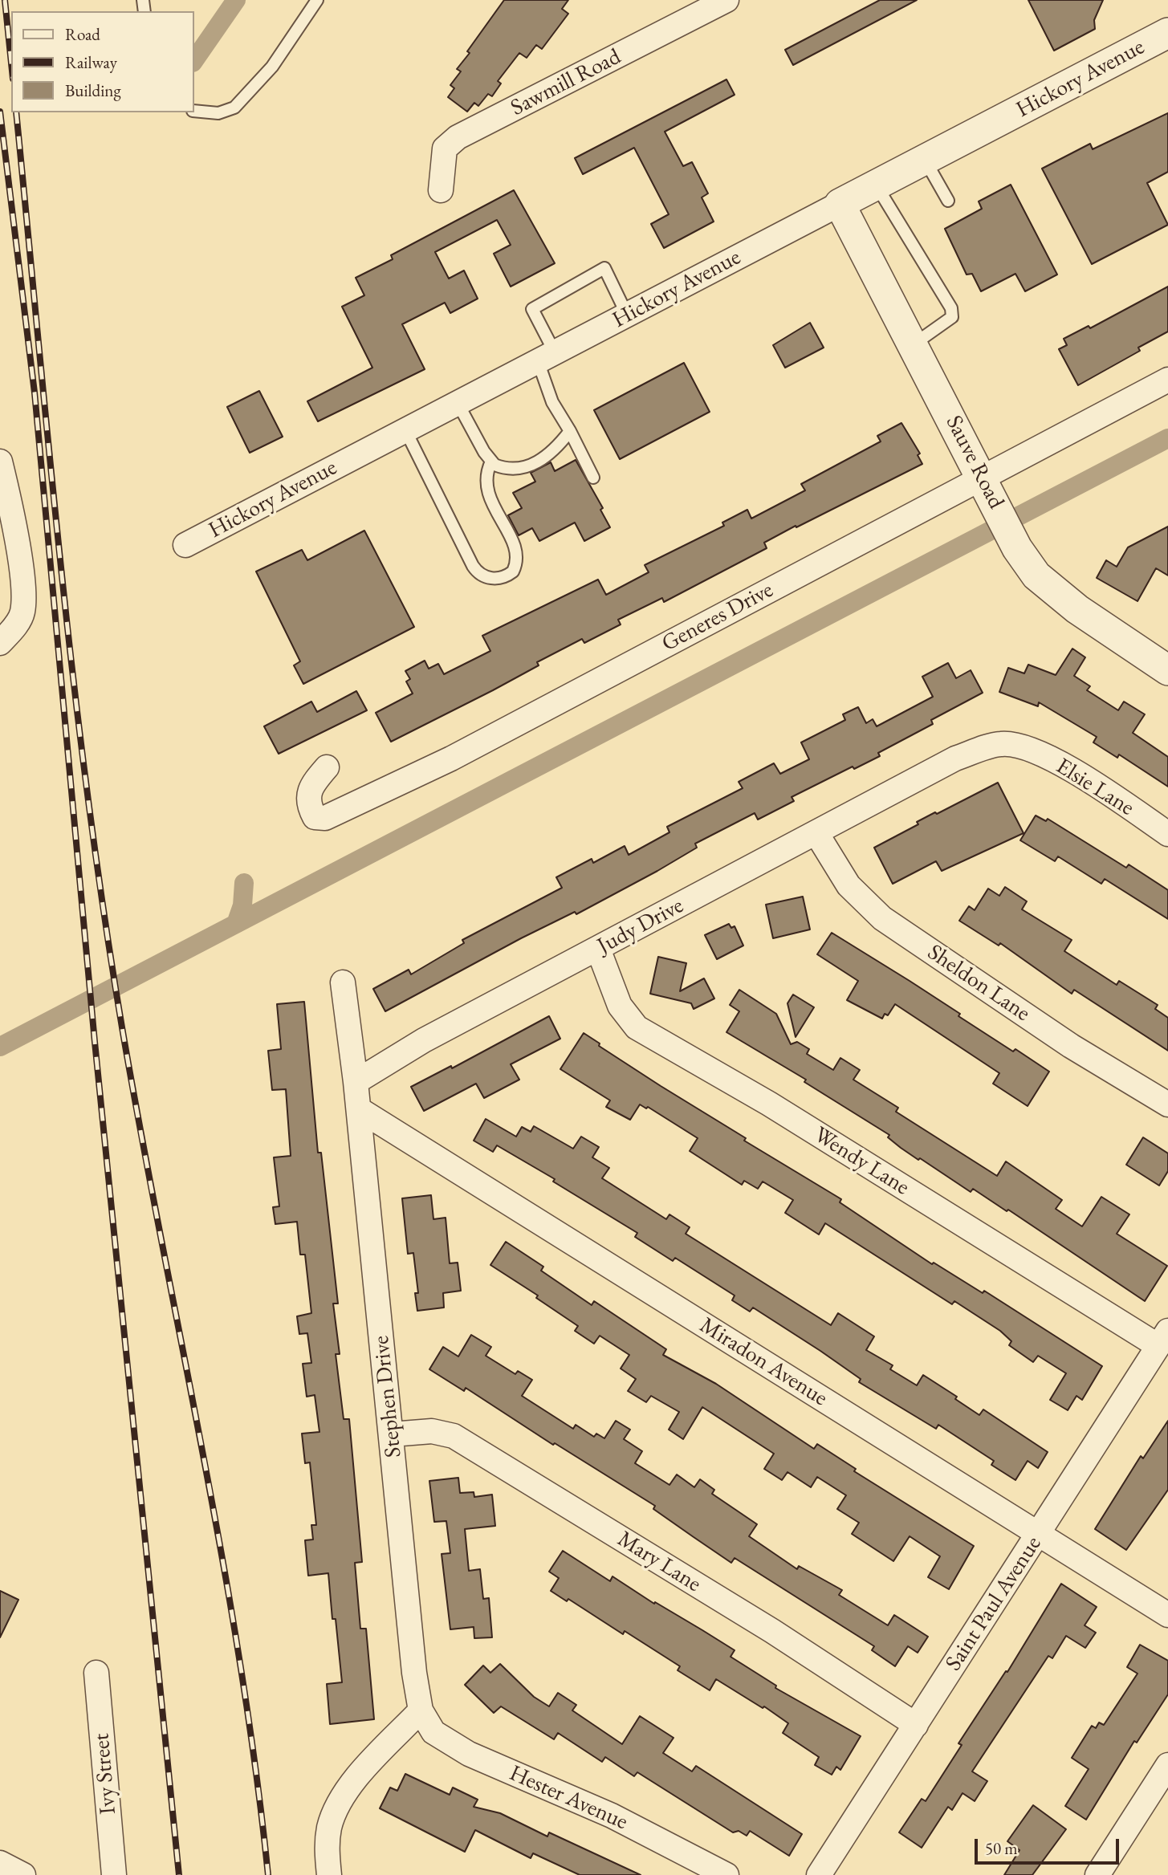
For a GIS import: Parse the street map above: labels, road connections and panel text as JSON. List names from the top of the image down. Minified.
{"streets":{"street":["Hickory Avenue","Sawmill Road","Sauve Road","Generes Drive","Elsie Lane","Judy Drive","Sheldon Lane","Wendy Lane","Miradon Avenue","Stephen Drive","Mary Lane","Saint Paul Avenue","Ivy Street","Hester Avenue"]},"crossings":[["Hickory Avenue","Sauve Road"],["Sauve Road","Generes Drive"],["Elsie Lane","Judy Drive"],["Judy Drive","Sheldon Lane"],["Judy Drive","Wendy Lane"],["Judy Drive","Stephen Drive"],["Wendy Lane","Saint Paul Avenue"],["Miradon Avenue","Stephen Drive"],["Miradon Avenue","Saint Paul Avenue"],["Stephen Drive","Mary Lane"],["Stephen Drive","Hester Avenue"],["Mary Lane","Saint Paul Avenue"]],"legend":["Road","Railway","Building"],"scale_bar":"50 m"}
